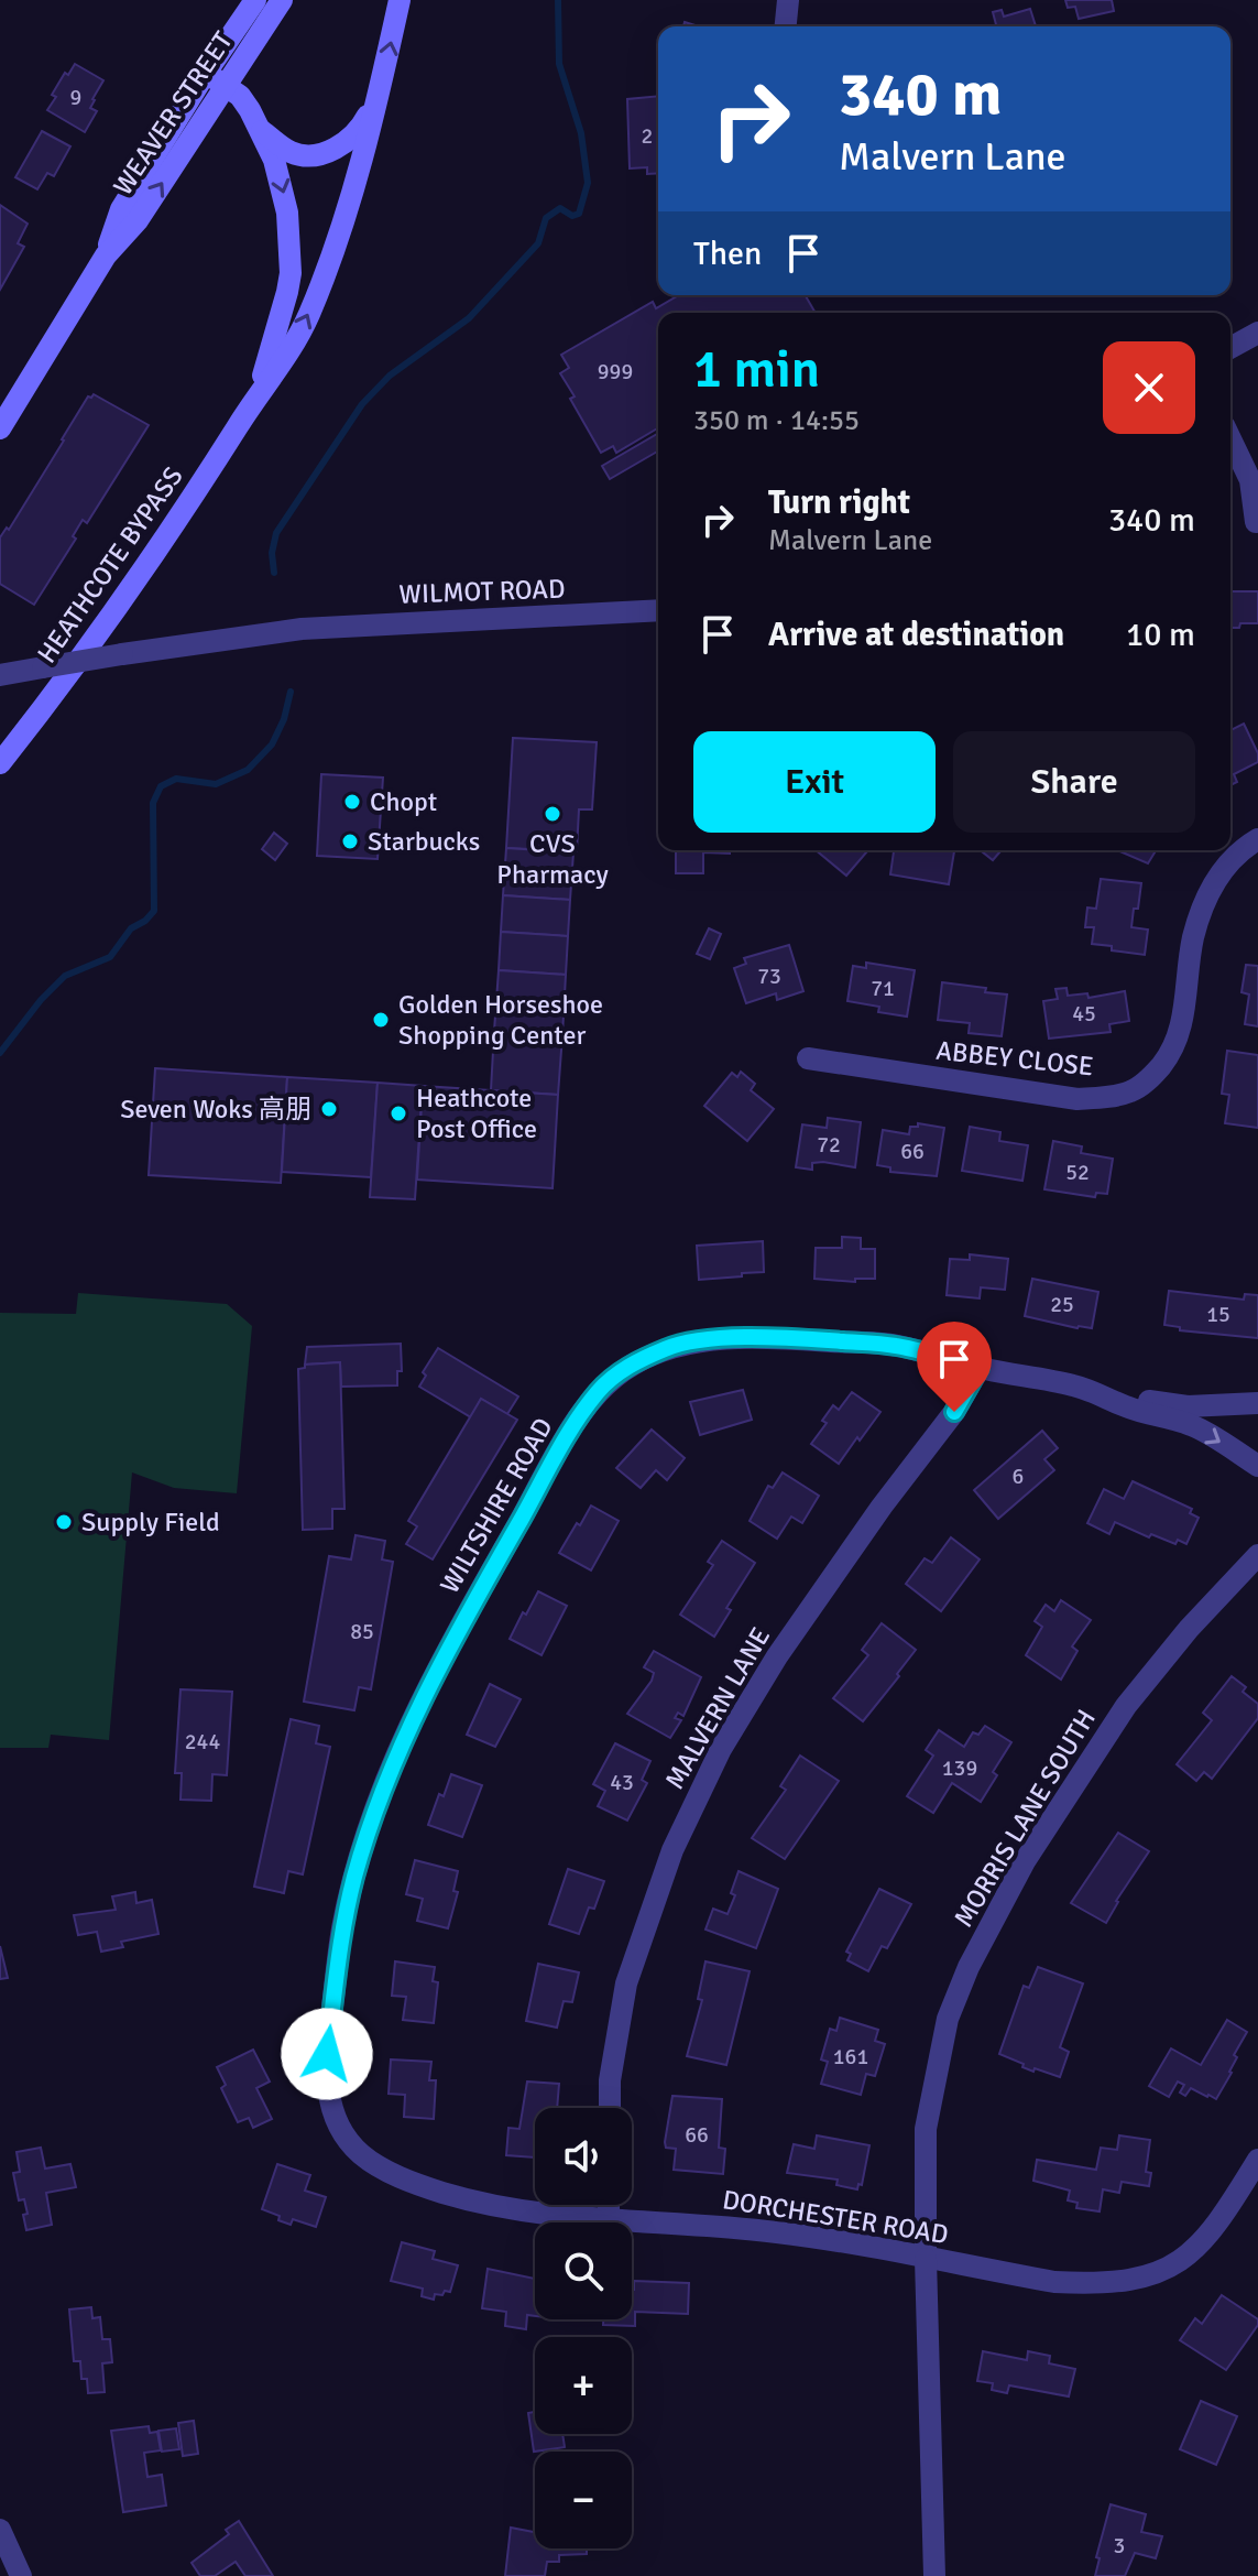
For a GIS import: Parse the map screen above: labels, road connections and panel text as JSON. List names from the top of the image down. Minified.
{"streets":{"main road":["WEAVER STREET","HEATHCOTE BYPASS"],"street":["WILMOT ROAD","ABBEY CLOSE","WILTSHIRE ROAD","MALVERN LANE","MORRIS LANE SOUTH","DORCHESTER ROAD"]},"crossings":[["WEAVER STREET","HEATHCOTE BYPASS"],["WILTSHIRE ROAD","MALVERN LANE"],["WILTSHIRE ROAD","DORCHESTER ROAD"],["MORRIS LANE SOUTH","DORCHESTER ROAD"]],"places":["Chopt","CVS Pharmacy","Starbucks","Golden Horseshoe Shopping Center","Seven Woks 高朋","Heathcote Post Office","Supply Field"],"house_numbers":["9","2","999","73","71","45","72","66","52","25","15","6","85","244","139","43","161","66","3"],"page":{"turn":["340 m","Malvern Lane"],"then":"Then","heading":["1 min","350 m · 14:55"],"list":[{"name":"Turn right","note":"Malvern Lane","value":"340 m"},{"name":"Arrive at destination","value":"10 m"}],"buttons":["Exit","Share"],"map_buttons":["+","−"]}}
